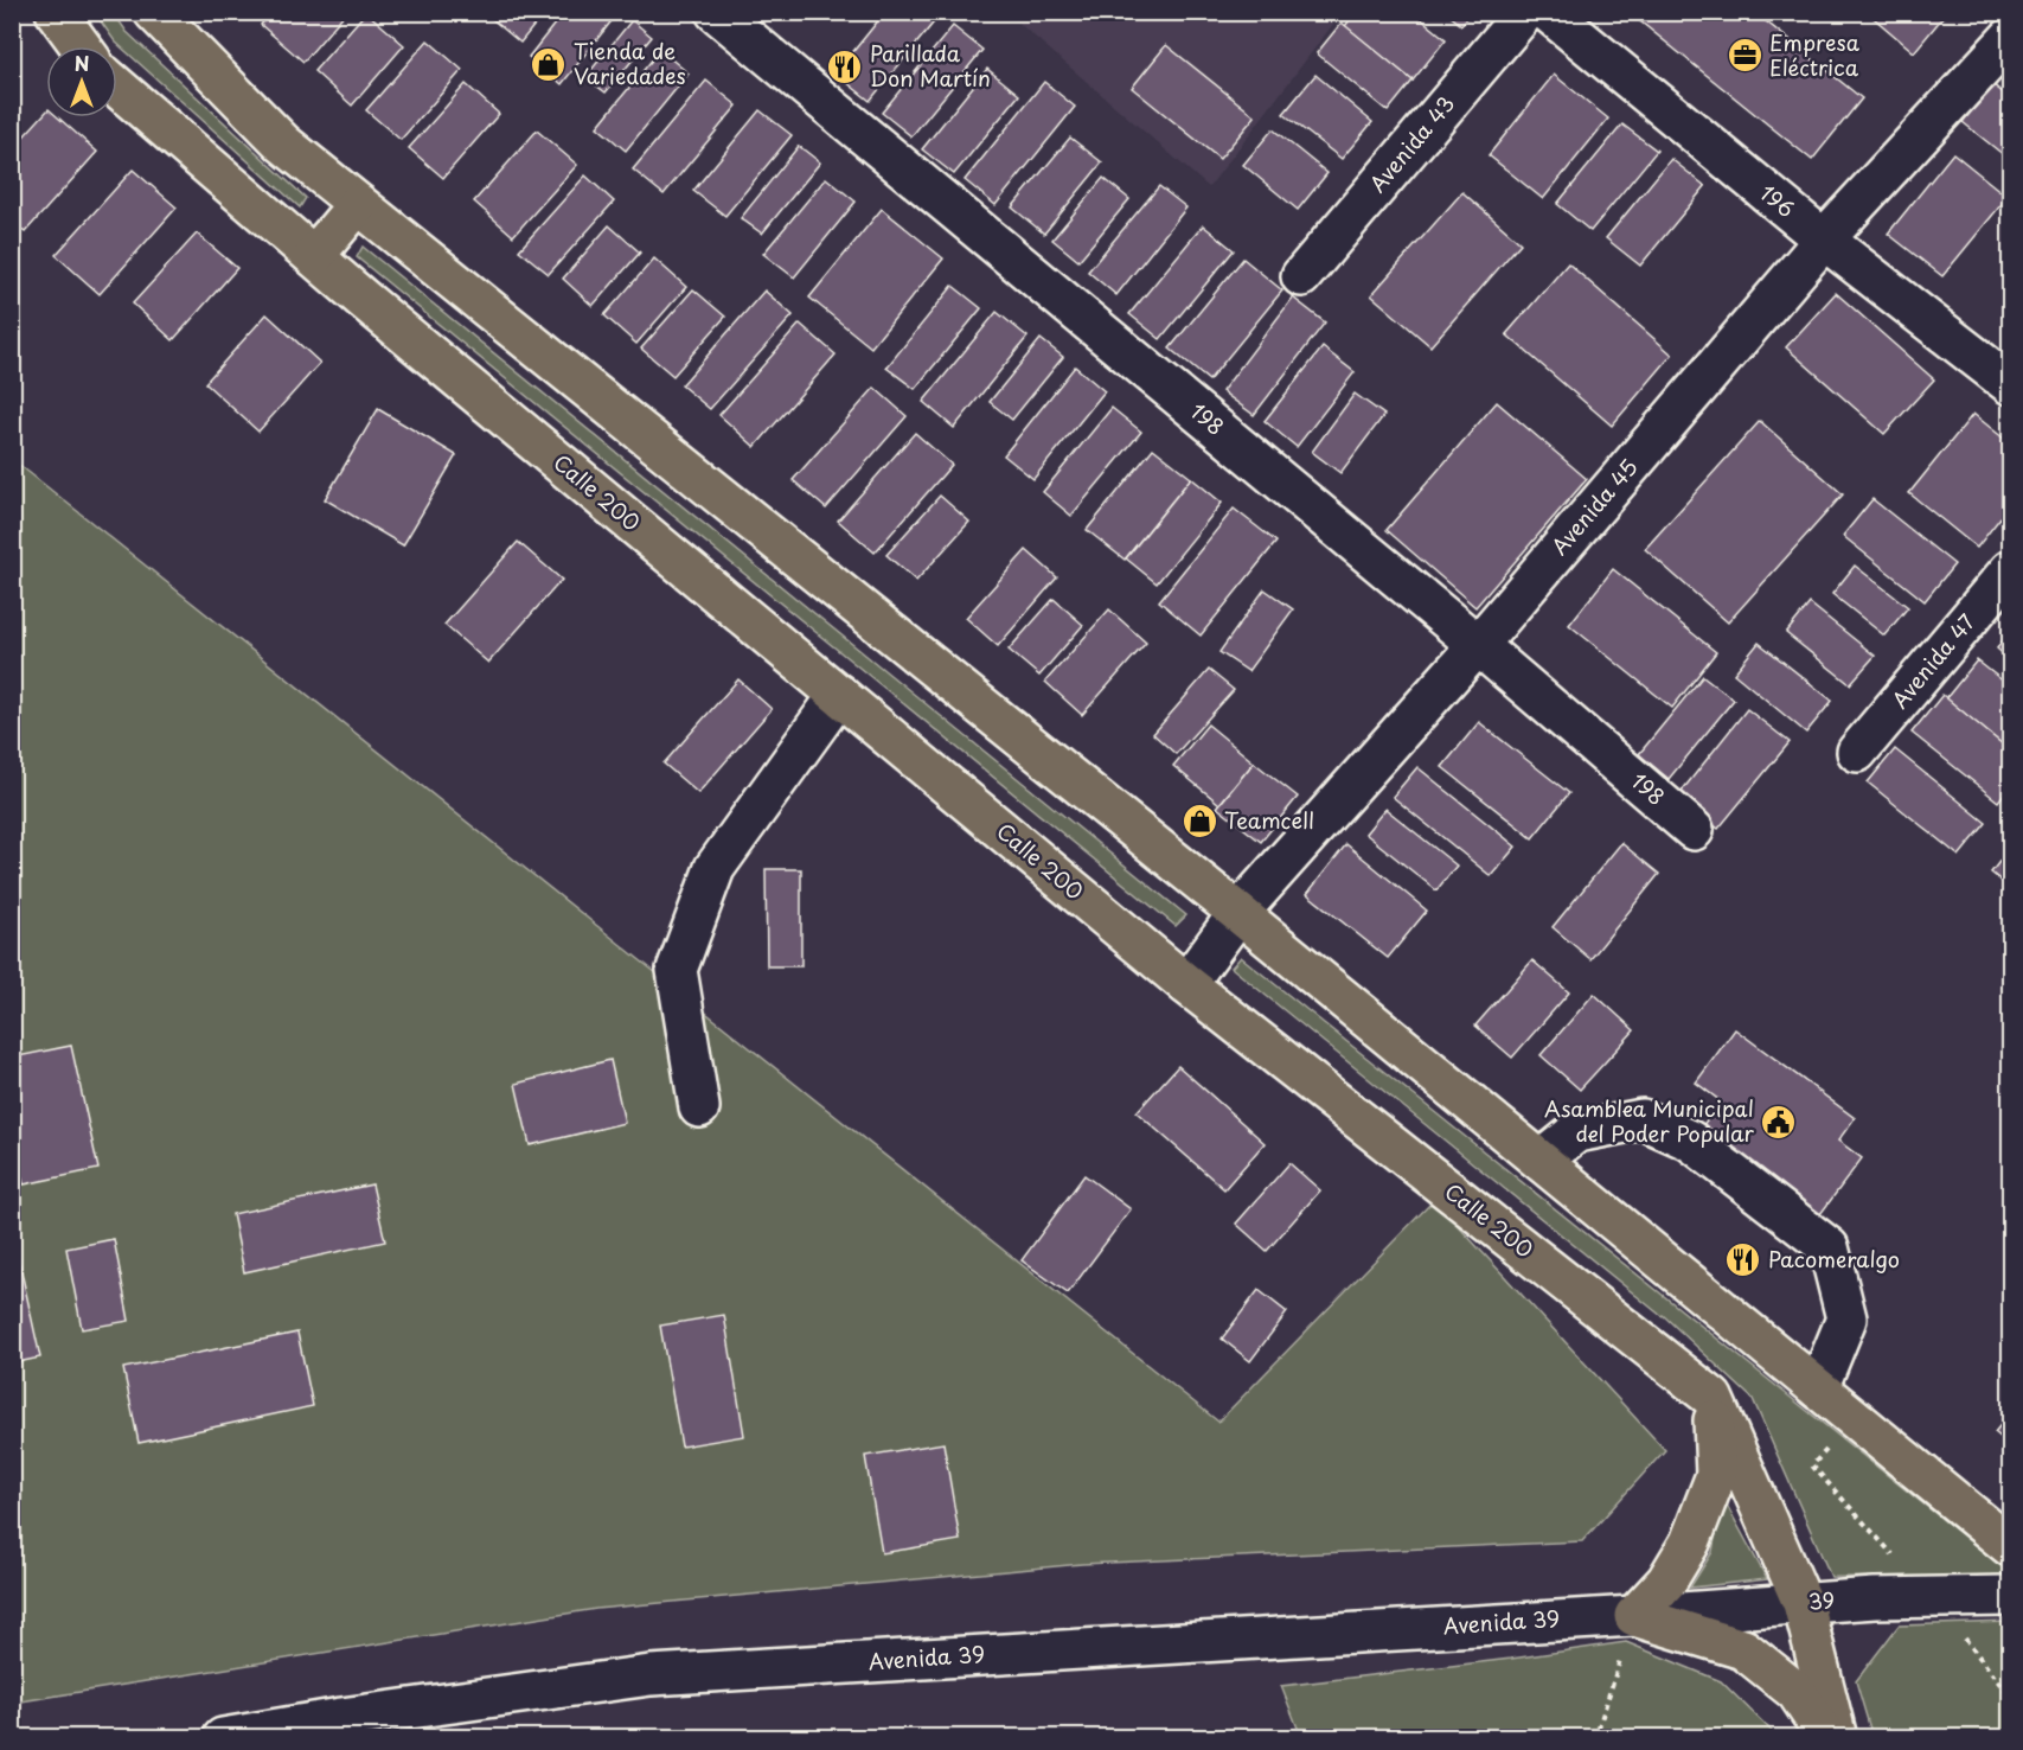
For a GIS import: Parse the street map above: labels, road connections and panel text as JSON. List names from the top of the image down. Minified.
{"streets":{"main road":["Calle 200"],"street":["Avenida 43","196","198","Avenida 45","Avenida 47","39","Avenida 39"]},"crossings":[["196","Avenida 45"],["198","Avenida 45"],["Calle 200","Avenida 45"],["Calle 200","39"],["39","Avenida 39"]],"places":{"office":["Empresa Eléctrica"],"shop":["Tienda de Variedades","Teamcell"],"restaurant":["Parillada Don Martín","Pacomeralgo"],"public building":["Asamblea Municipal del Poder Popular"]},"north":"top"}
